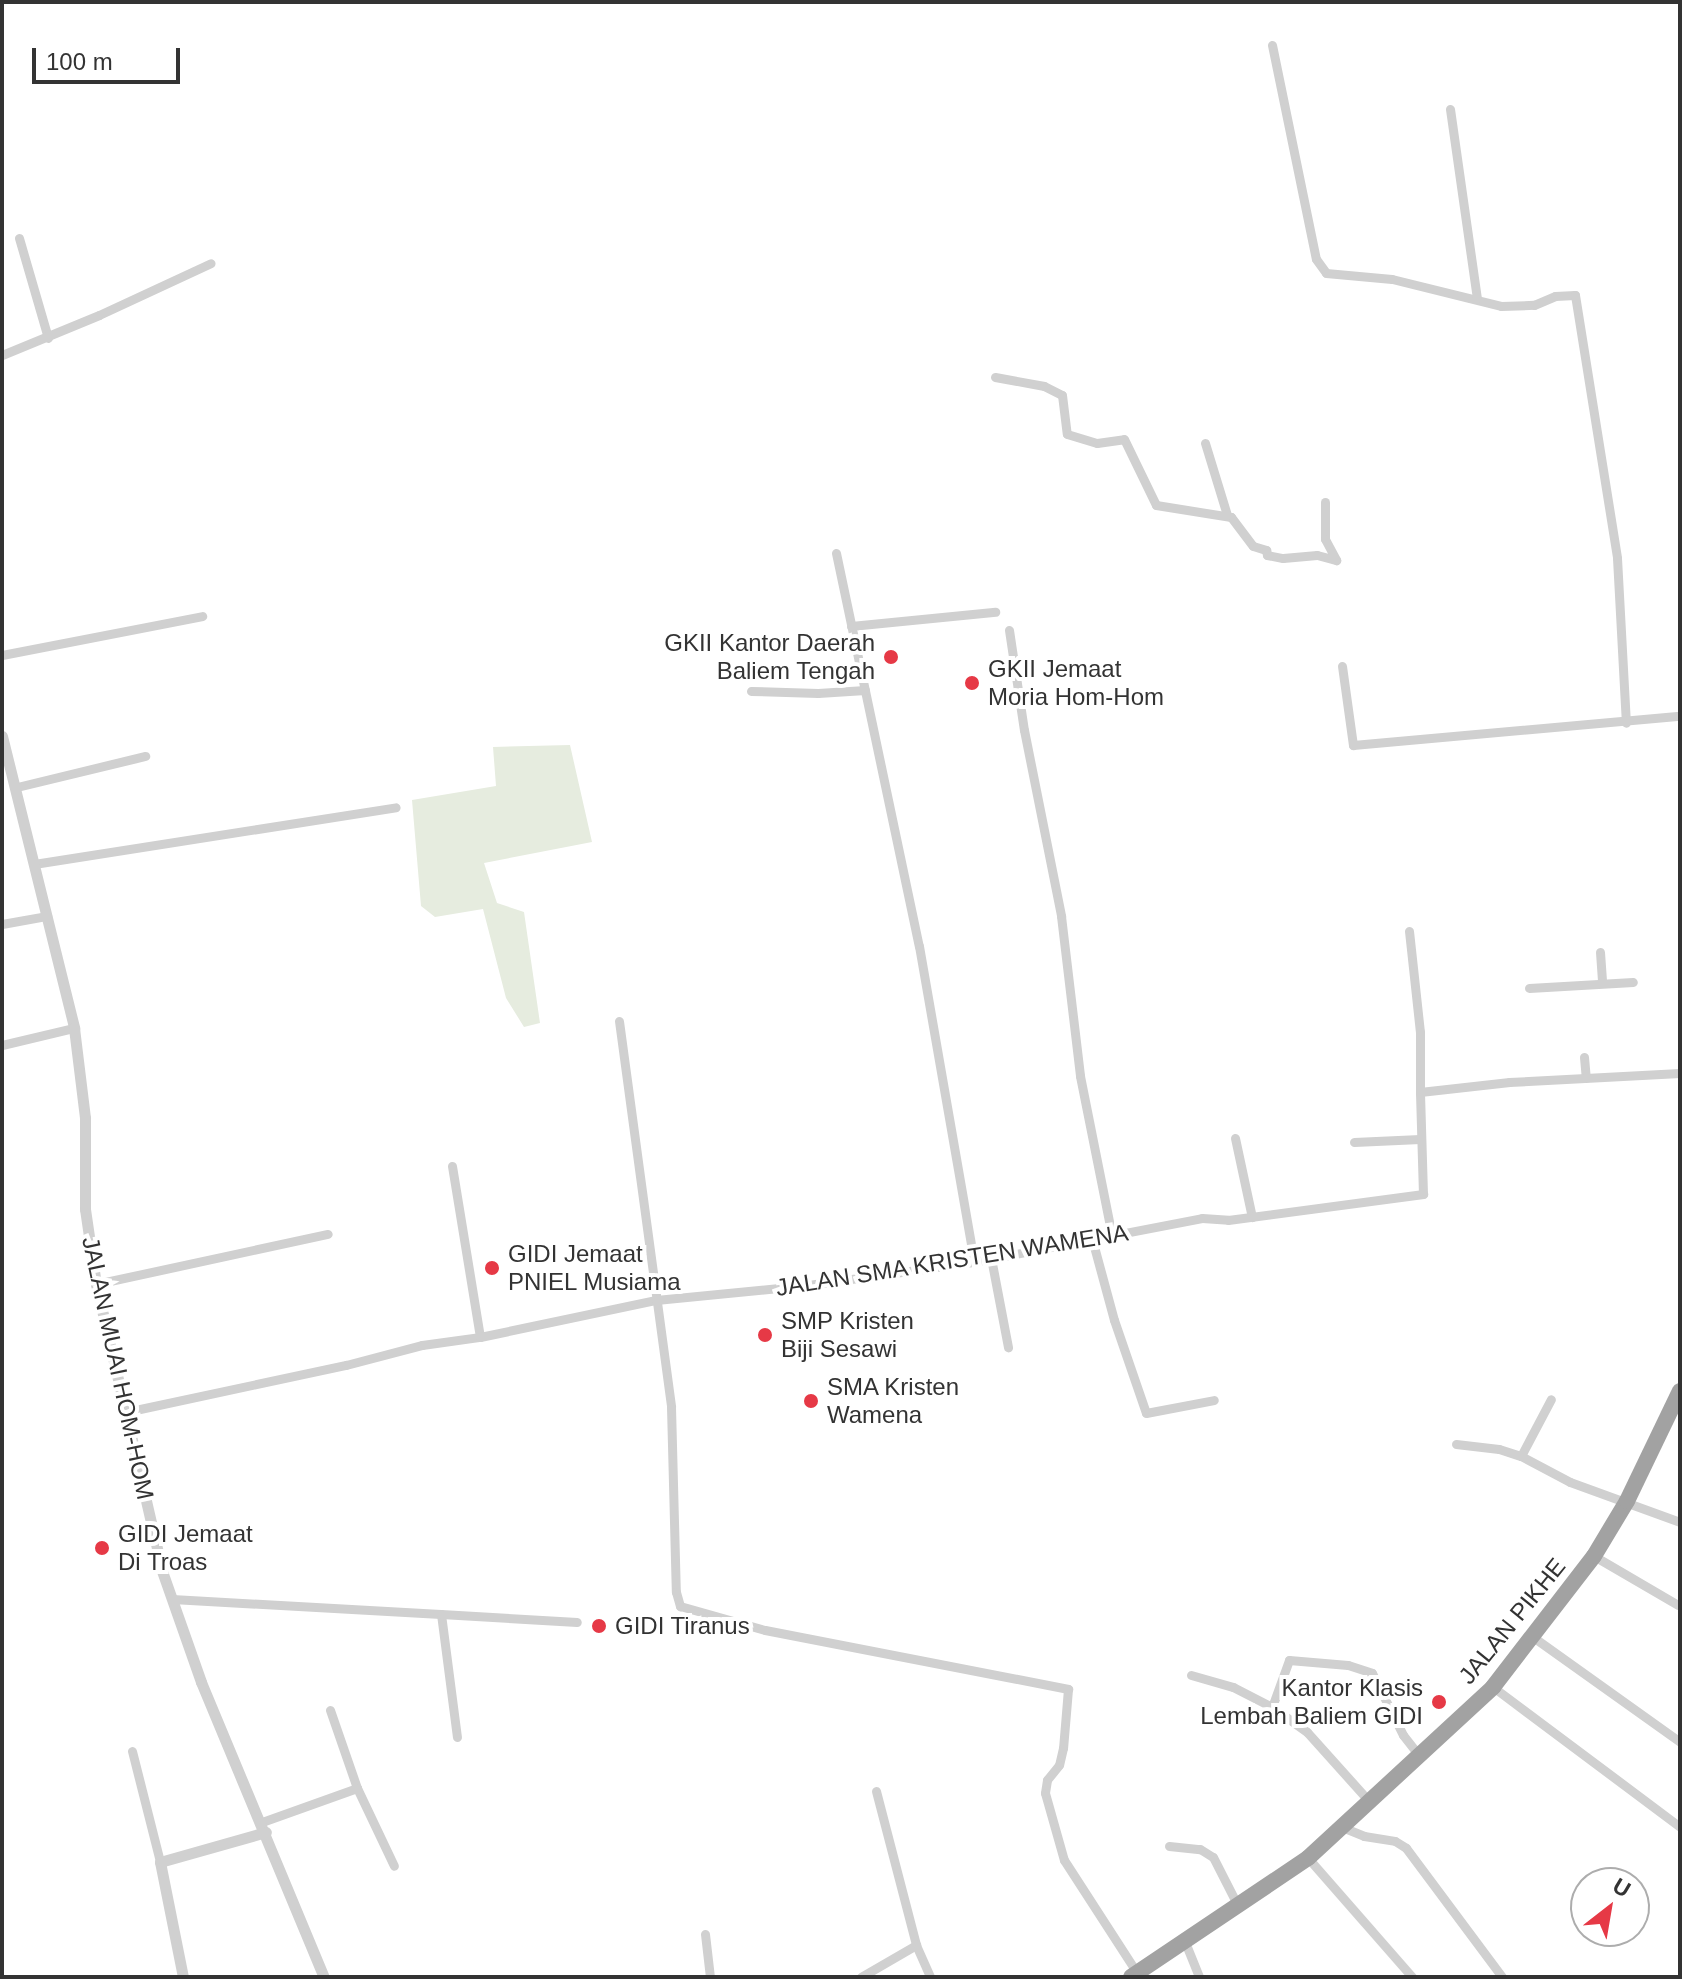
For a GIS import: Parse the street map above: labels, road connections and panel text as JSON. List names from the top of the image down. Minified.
{"streets":{"highway":["JALAN PIKHE"],"street":["JALAN SMA KRISTEN WAMENA","JALAN MUAI HOM-HOM"]},"crossings":[["JALAN SMA KRISTEN WAMENA","JALAN MUAI HOM-HOM"]],"places":["GKII Kantor Daerah Baliem Tengah","GKII Jemaat Moria Hom-Hom","GIDI Jemaat PNIEL Musiama","SMP Kristen Biji Sesawi","SMA Kristen Wamena","GIDI Jemaat Di Troas","GIDI Tiranus","Kantor Klasis Lembah Baliem GIDI"],"scale_bar":"100 m","north":"top right"}
